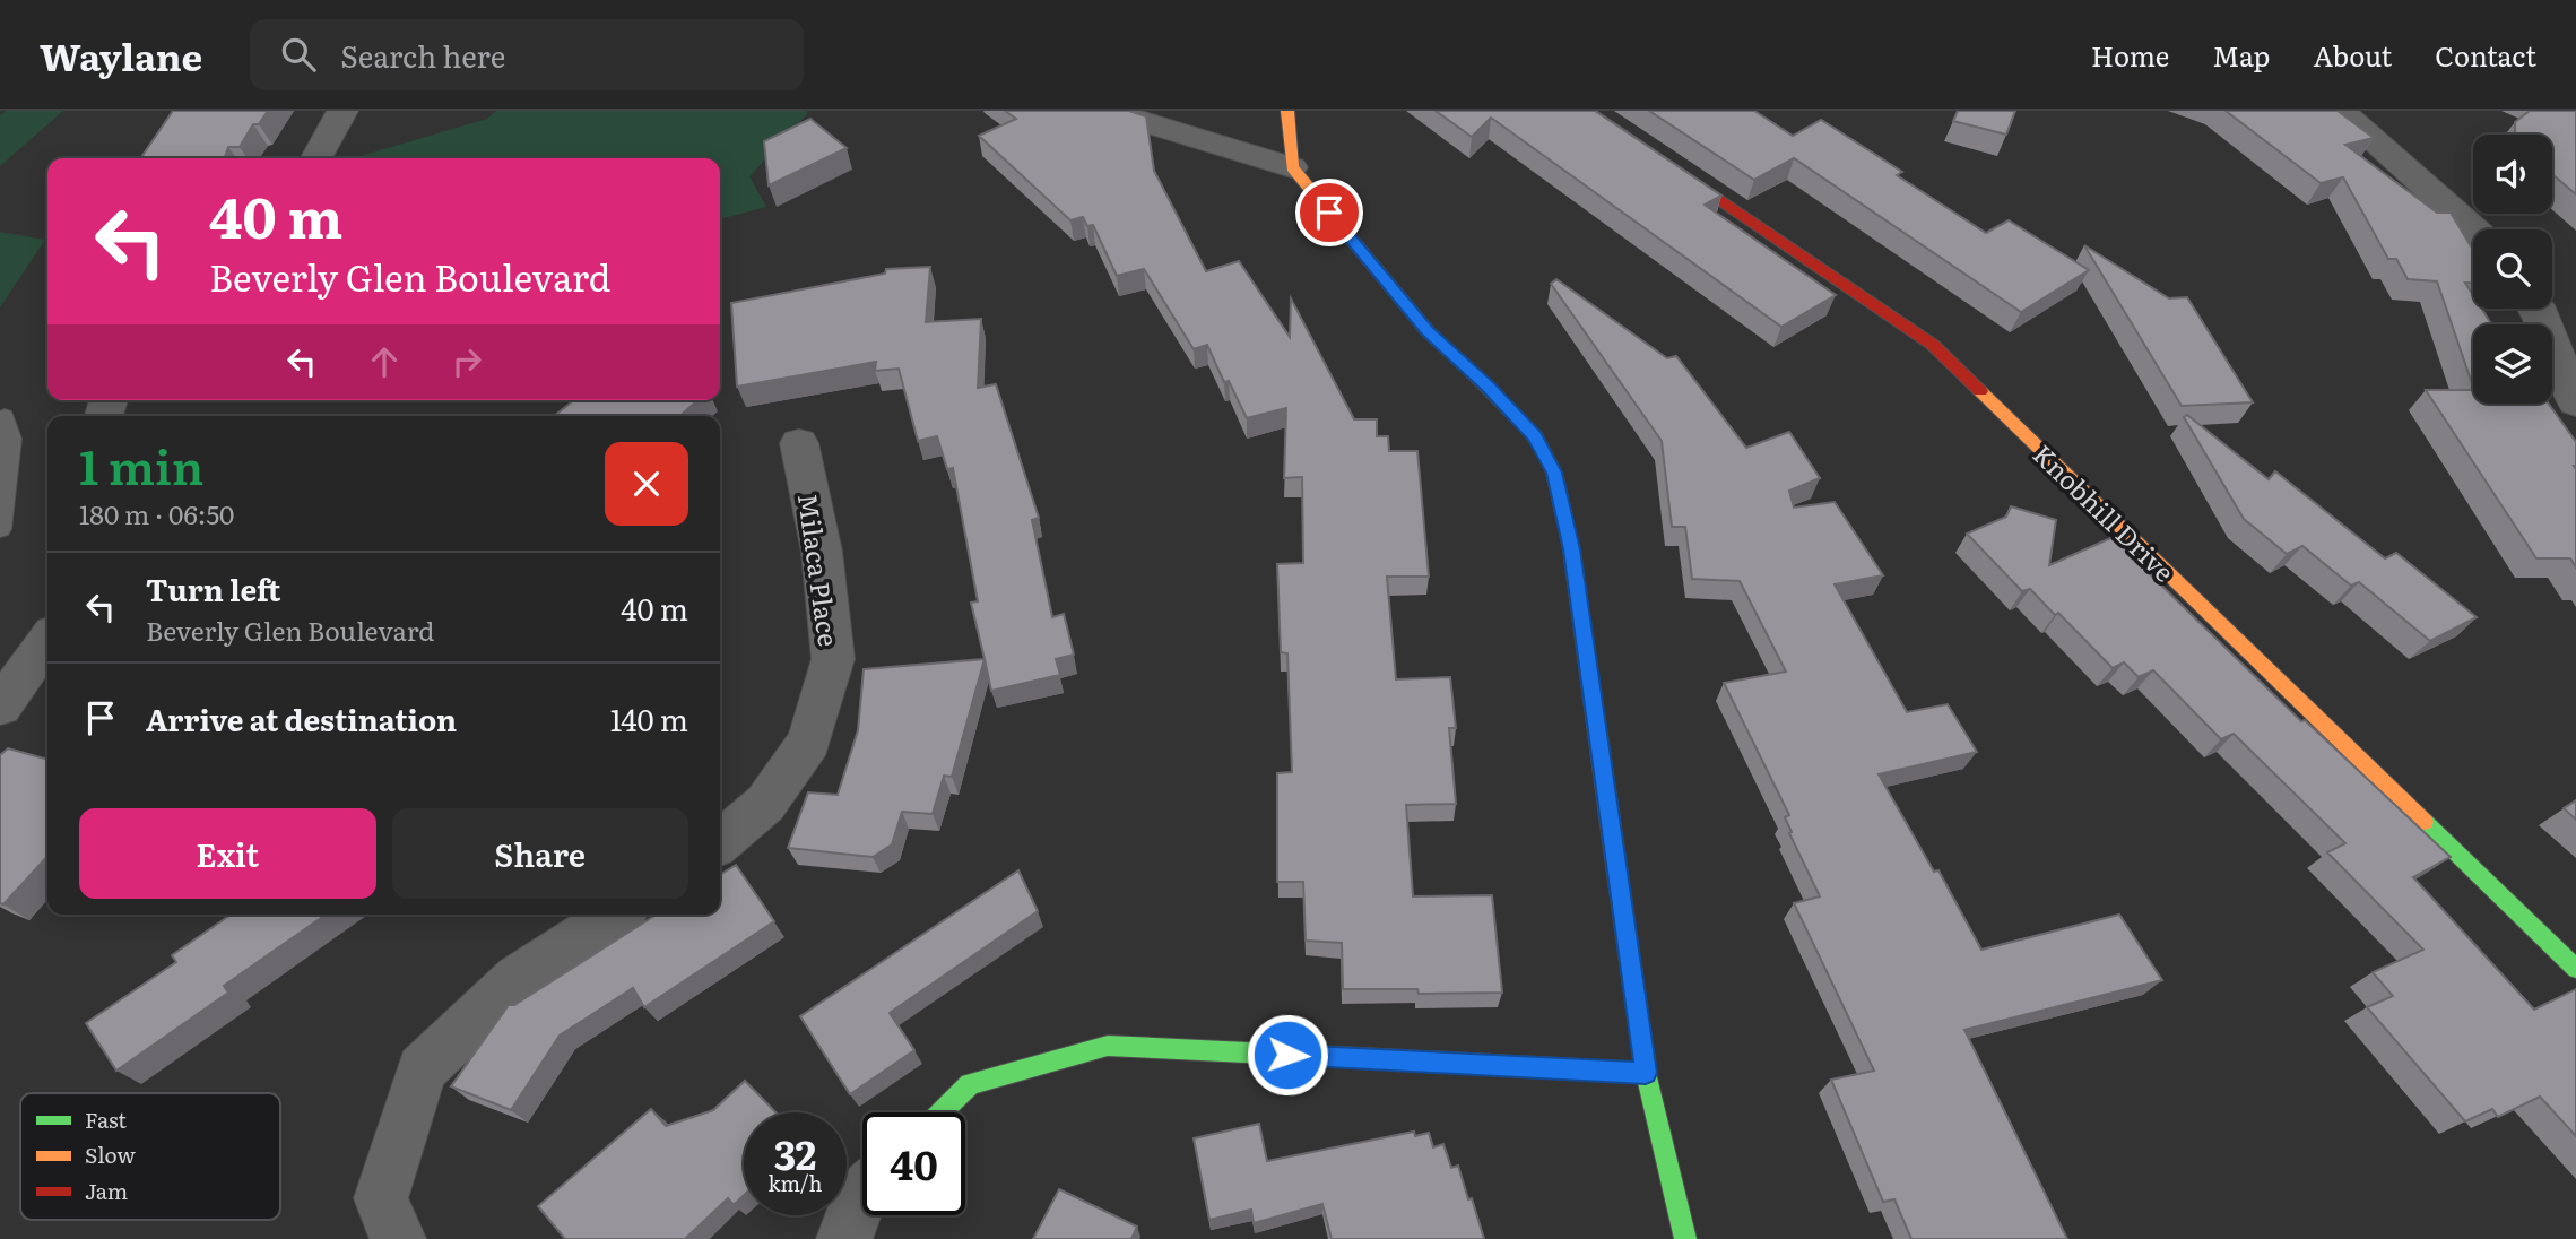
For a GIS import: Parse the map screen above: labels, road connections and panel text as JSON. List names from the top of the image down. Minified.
{"streets":{"street":["Knobhill Drive","Milaca Place"]},"legend":["Fast","Slow","Jam"],"page":{"header":"Waylane","search":"Search here","nav":["Home","Map","About","Contact"],"turn":["40 m","Beverly Glen Boulevard"],"heading":["1 min","180 m · 06:50"],"list":[{"name":"Turn left","note":"Beverly Glen Boulevard","value":"40 m"},{"name":"Arrive at destination","value":"140 m"}],"buttons":["Exit","Share"],"speed":"32 km/h","limit":"40"}}
